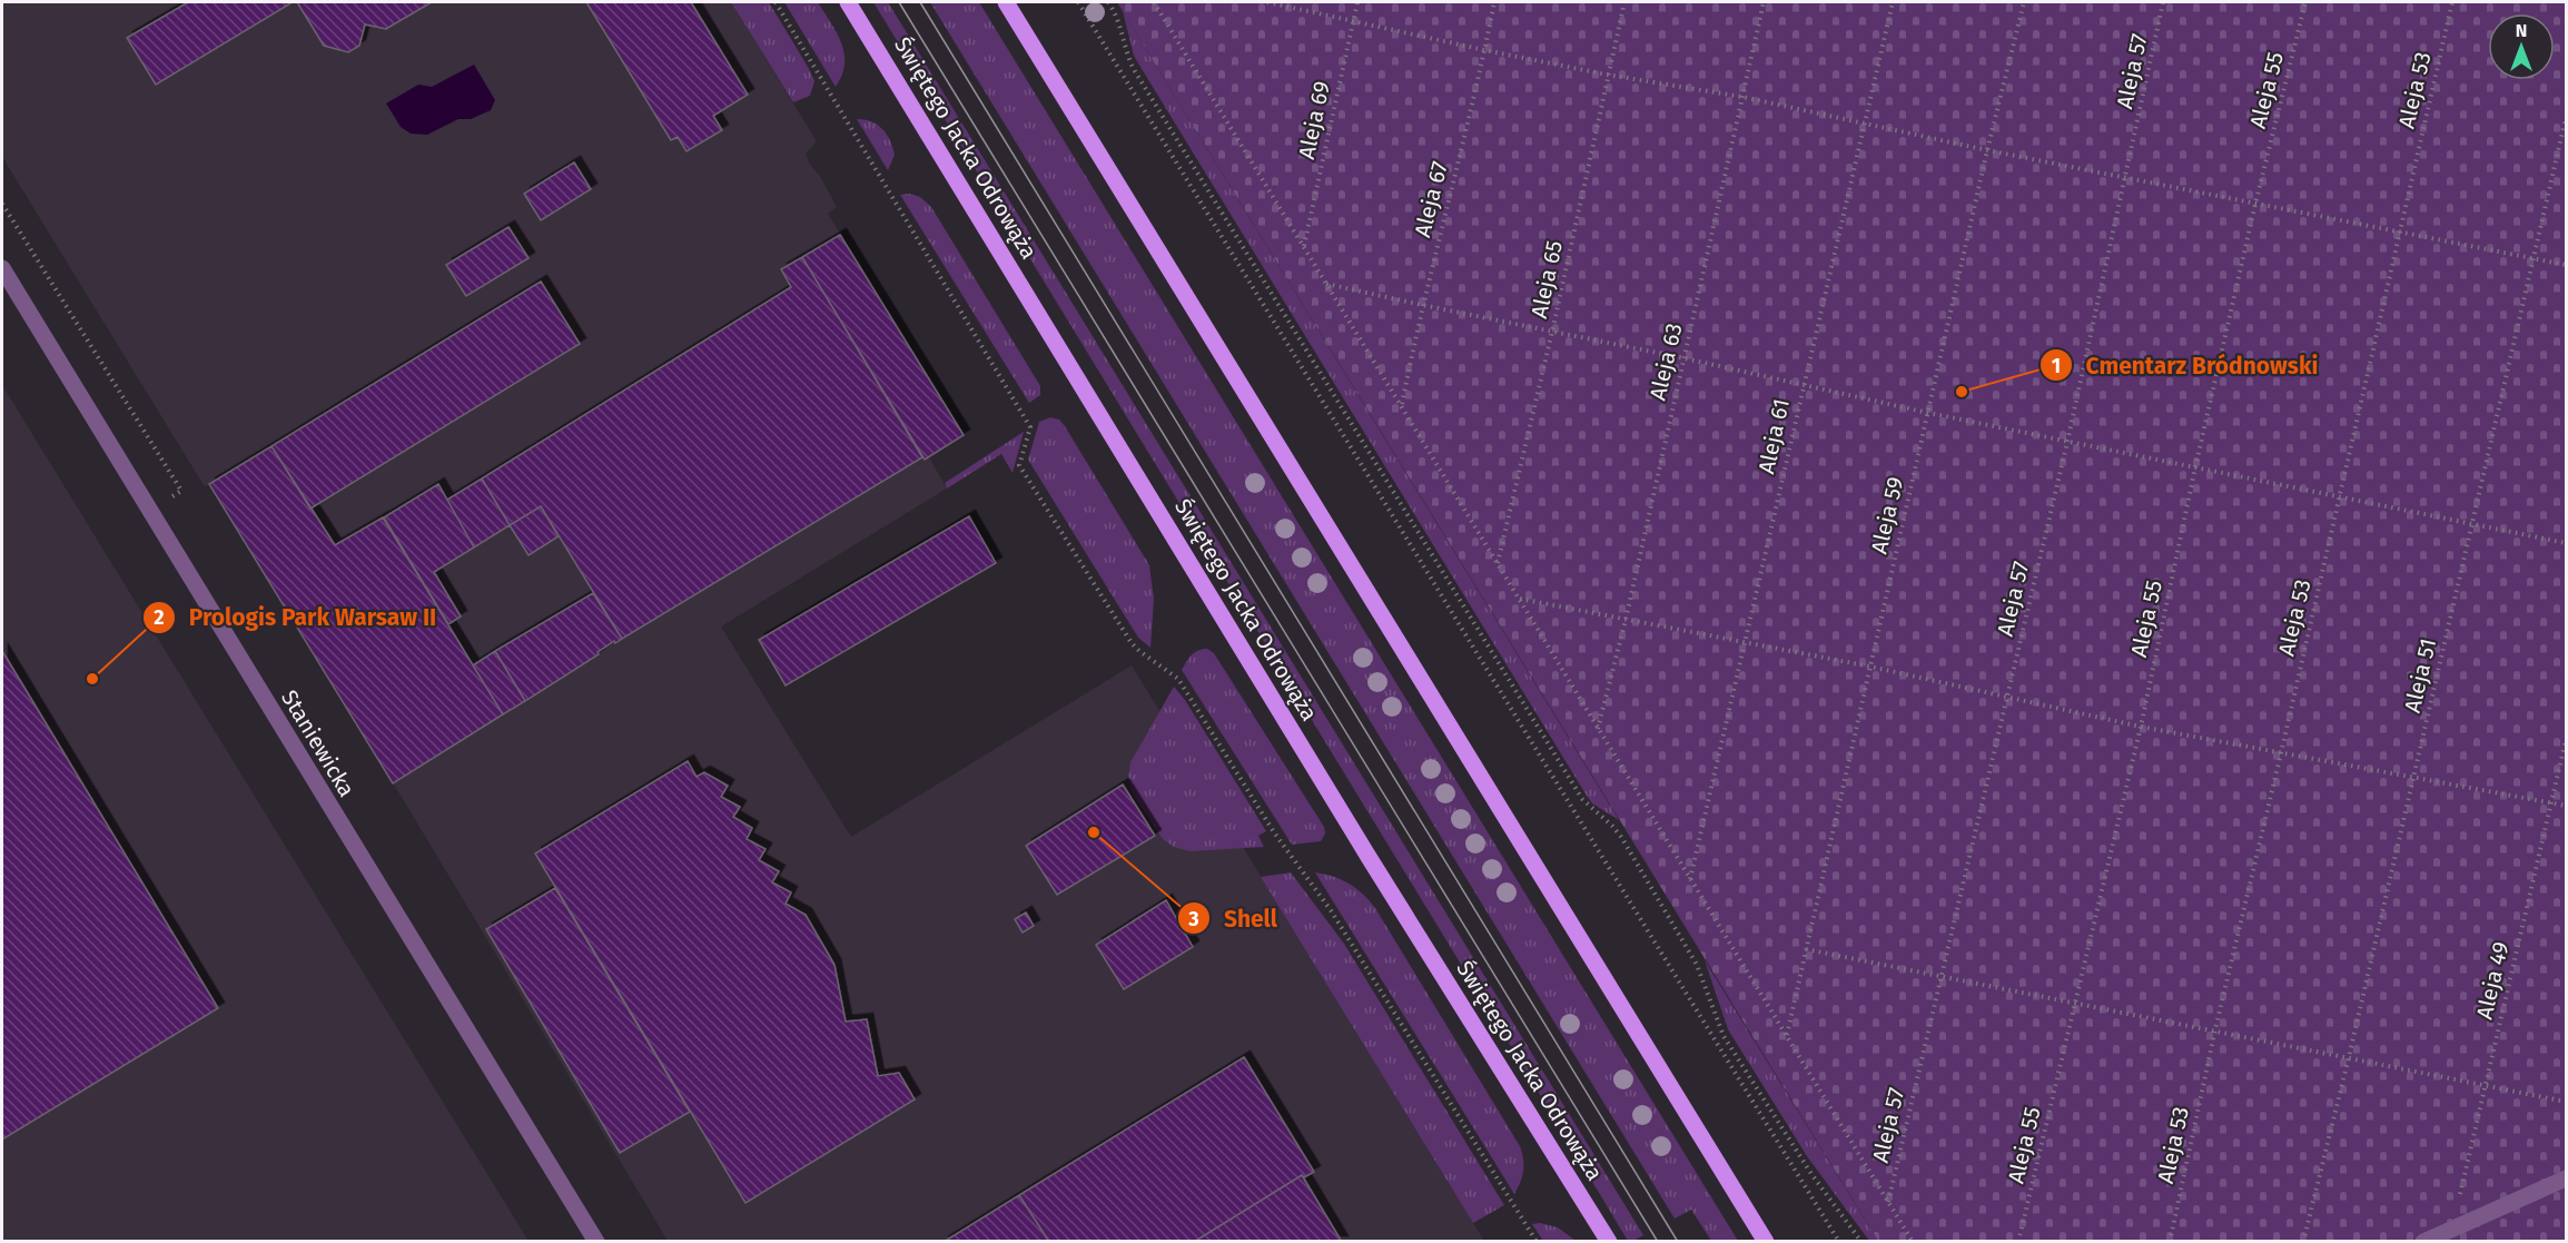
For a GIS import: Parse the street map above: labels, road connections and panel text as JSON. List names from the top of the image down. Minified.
{"streets":{"main road":["Świętego Jacka Odrowąża"],"street":["Staniewicka"],"path":["Aleja 57","Aleja 55","Aleja 53","Aleja 69","Aleja 67","Aleja 65","Aleja 63","Aleja 61","Aleja 59","Aleja 51","Aleja 49"]},"places":["Cmentarz Bródnowski","Prologis Park Warsaw II","Shell"],"north":"top"}
